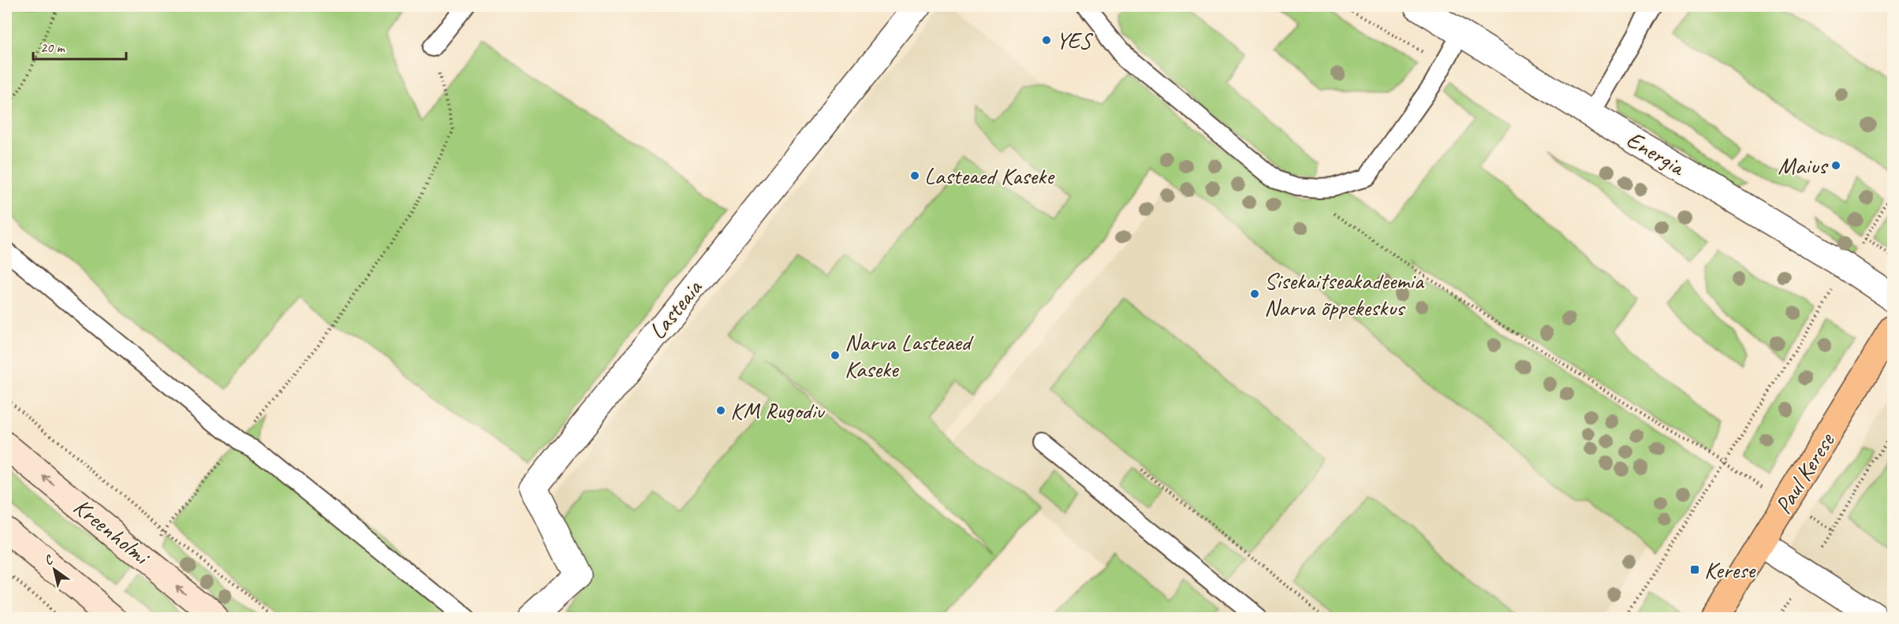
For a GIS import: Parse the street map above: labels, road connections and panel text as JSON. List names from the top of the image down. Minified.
{"streets":{"highway":["Paul Kerese"],"main road":["Kreenholmi"],"street":["Energia","Lasteaia"]},"places":{"other":["YES","Maius","Lasteaed Kaseke","Sisekaitseakadeemia Narva õppekeskus","Narva Lasteaed Kaseke","KM Rugodiv"],"transit":["Kerese"]},"scale_bar":"20 m","north":"top left"}
